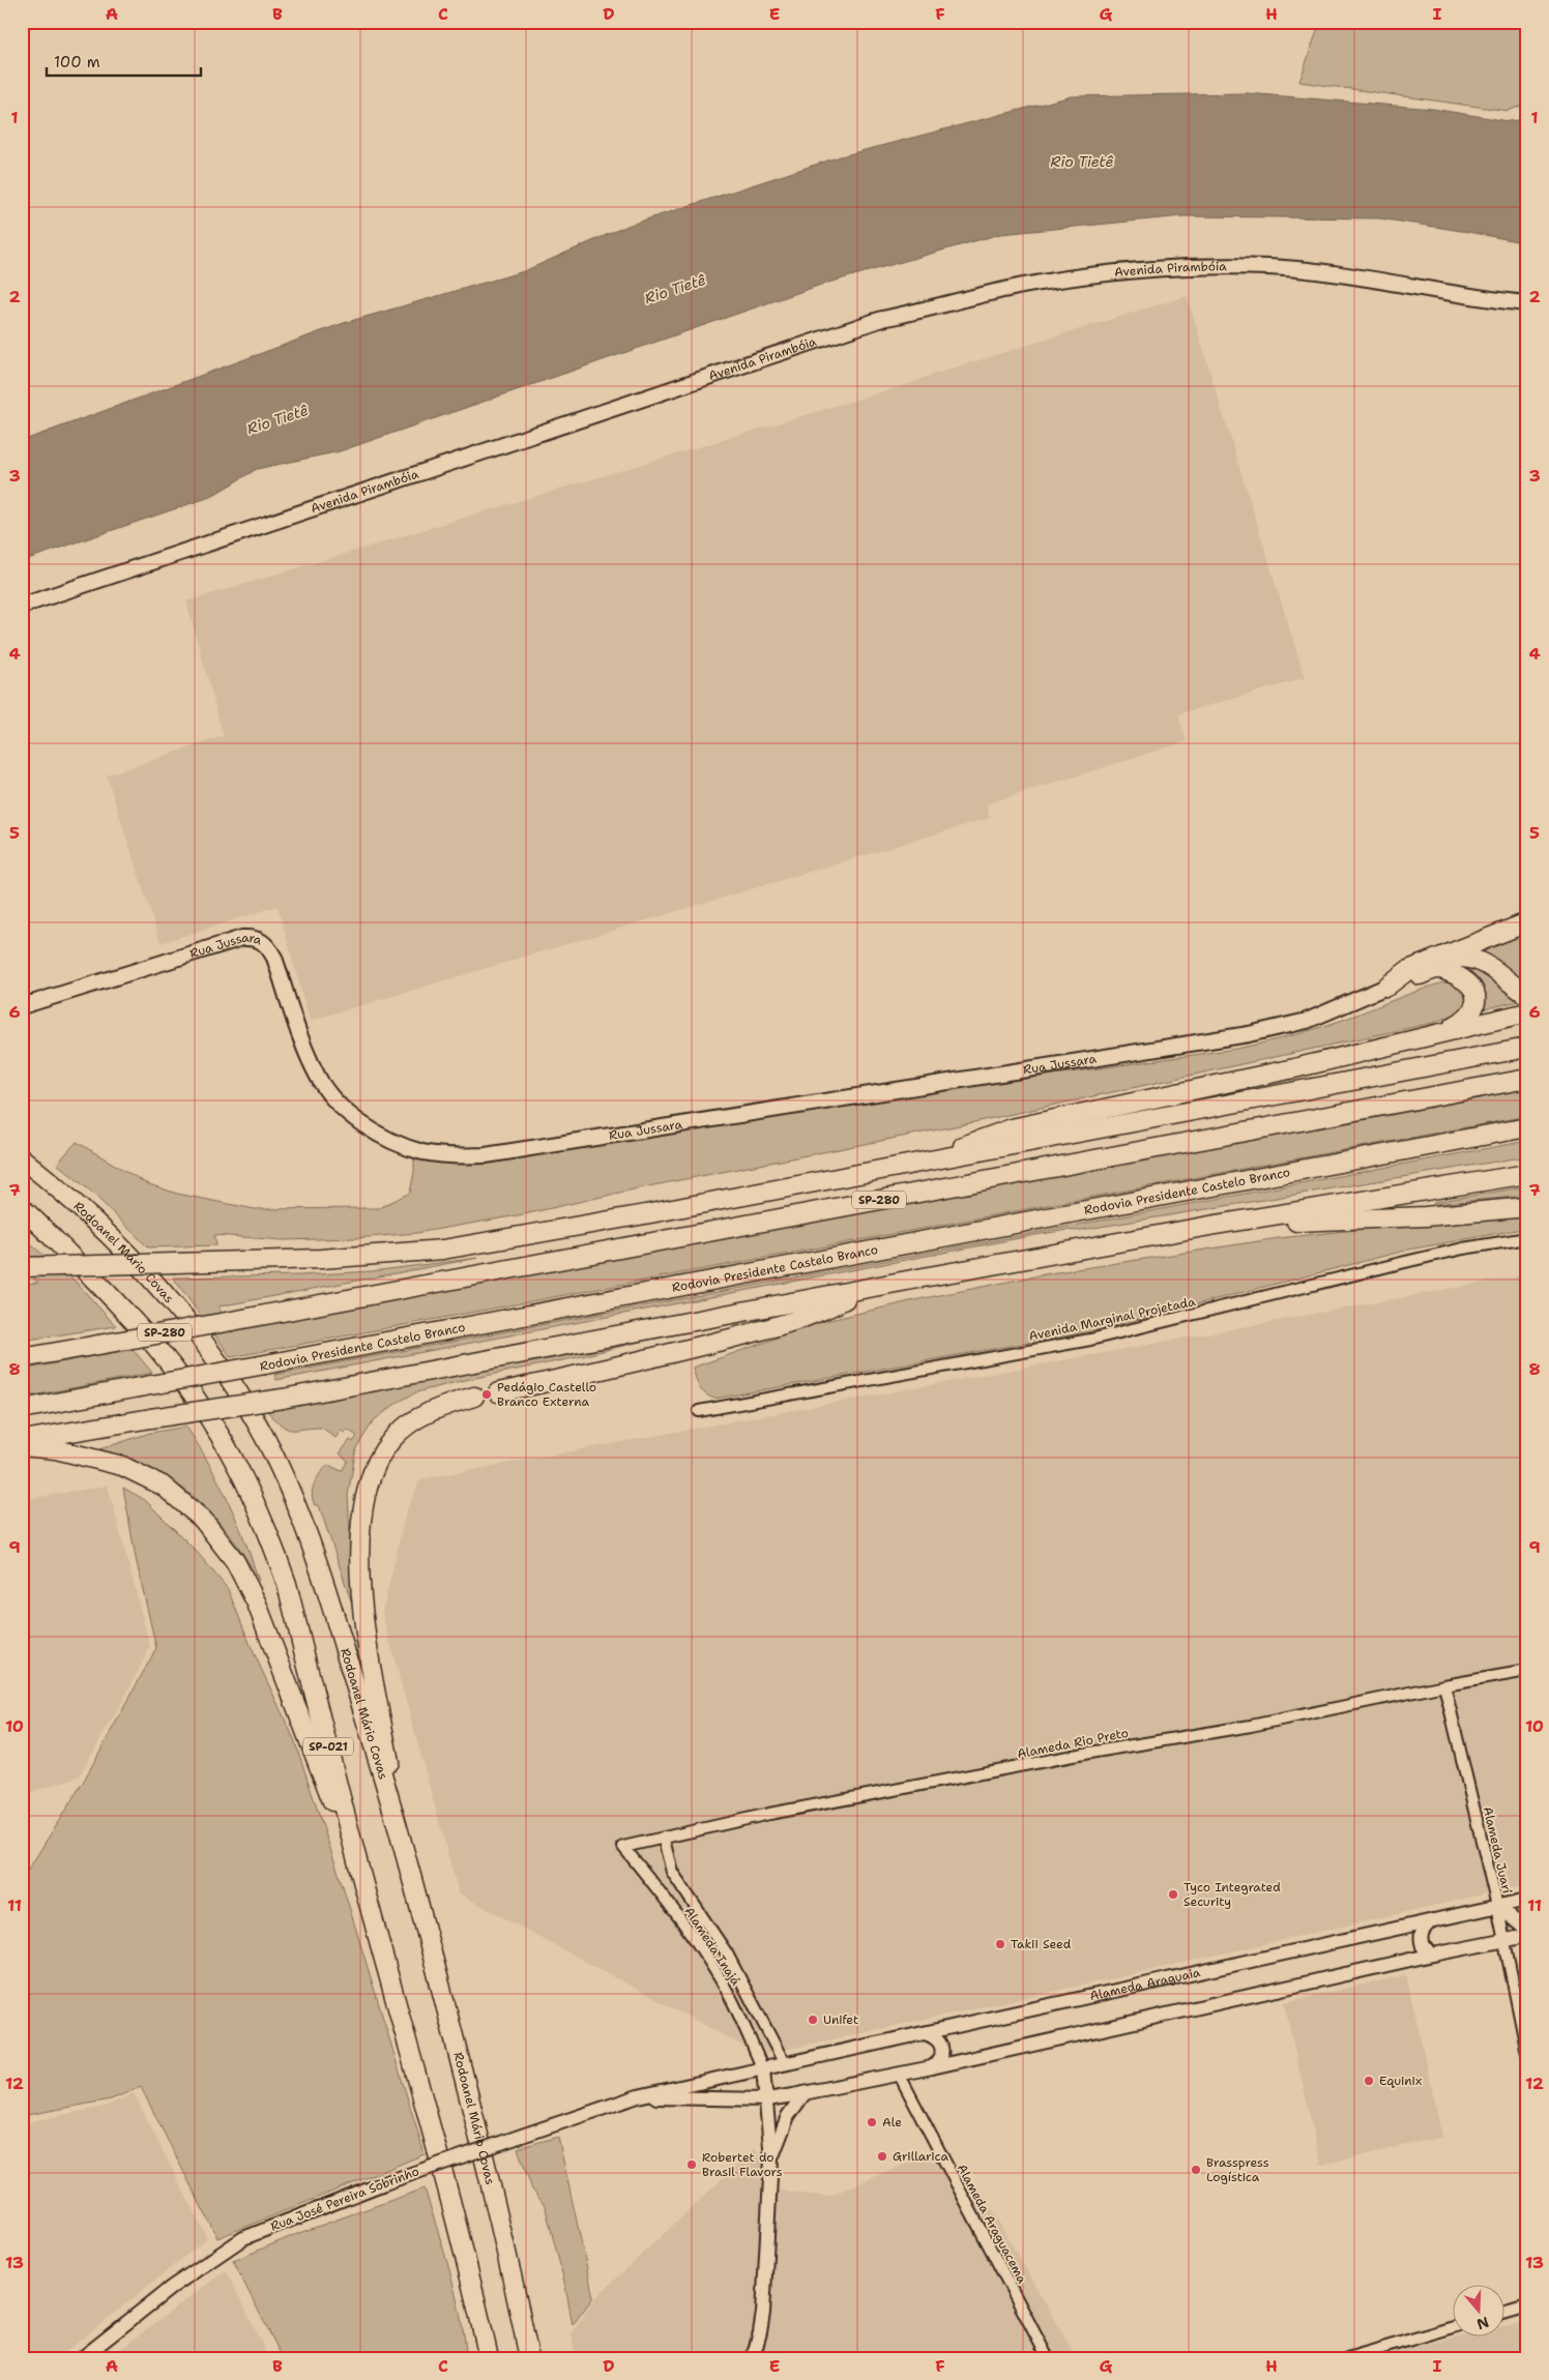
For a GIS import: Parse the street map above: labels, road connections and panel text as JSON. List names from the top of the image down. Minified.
{"streets":{"highway":["Rodovia Presidente Castelo Branco","SP-280","Rodoanel Mário Covas","SP-021"],"main road":["Avenida Pirambóia","Rua Jussara"],"street":["Avenida Marginal Projetada","Alameda Rio Preto","Alameda Juarí","Alameda Inajá","Alameda Araguaia","Rua José Pereira Sobrinho","Alameda Araguacema"]},"crossings":[["Alameda Rio Preto","Alameda Juarí"],["Alameda Rio Preto","Alameda Inajá"],["Alameda Juarí","Alameda Araguaia"],["Alameda Inajá","Alameda Araguaia"],["Alameda Inajá","Rua José Pereira Sobrinho"],["Alameda Araguaia","Rua José Pereira Sobrinho"]],"water":["Rio Tietê"],"places":["Pedágio Castello Branco Externa","Tyco Integrated Security","Takii Seed","Unifet","Equinix","Ale","Grillarica","Robertet do Brasil Flavors","Brasspress Logística"],"scale_bar":"100 m","north":"bottom","grid":{"columns":["A","B","C","D","E","F","G","H","I"],"rows":["1","2","3","4","5","6","7","8","9","10","11","12","13"]}}
